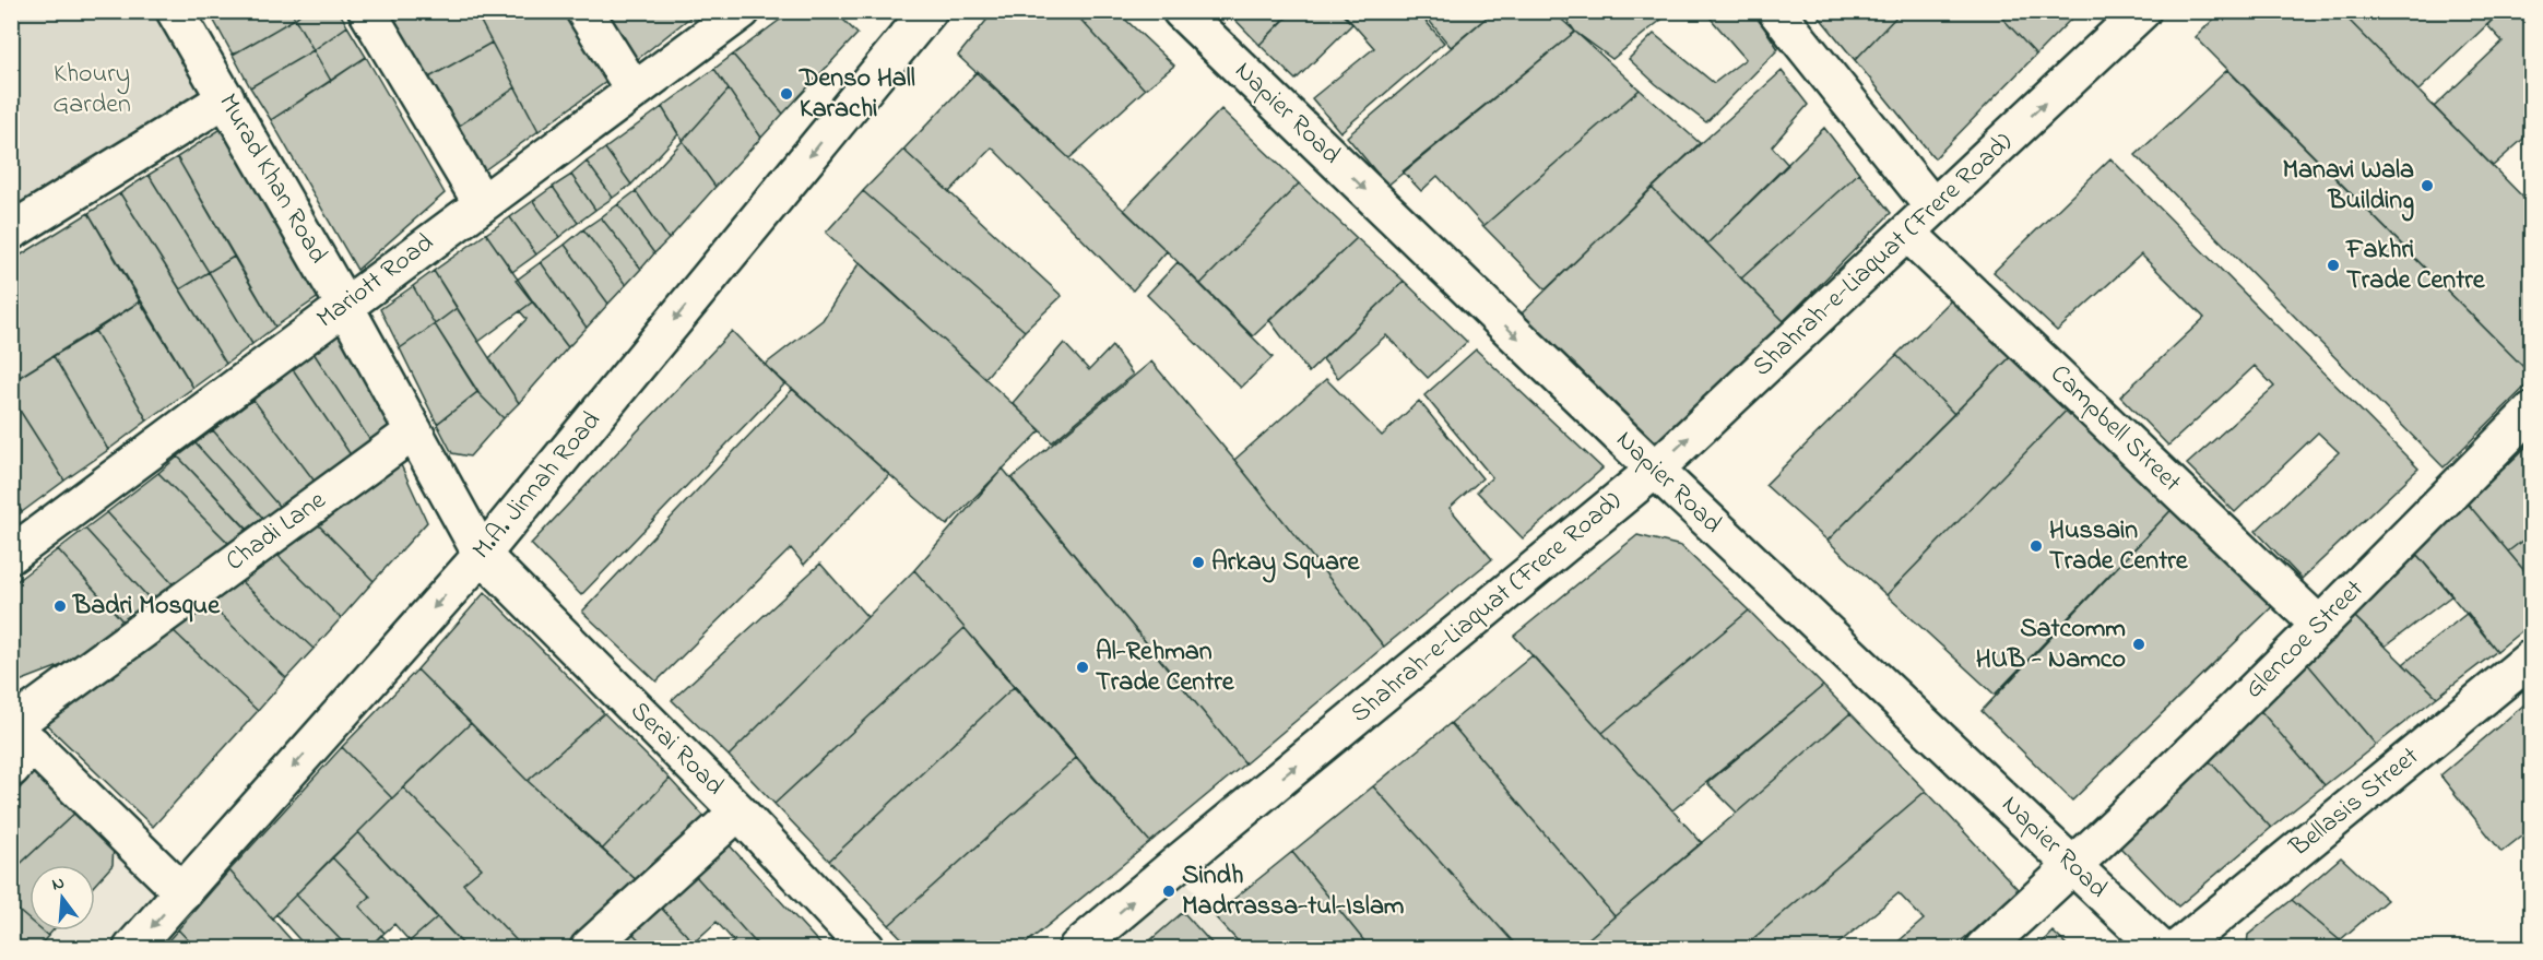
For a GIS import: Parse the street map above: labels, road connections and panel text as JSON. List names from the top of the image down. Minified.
{"streets":{"main road":["Napier Road","Murad Khan Road","Shahrah-e-Liaquat (Frere Road)","Mariott Road","Campbell Street","M.A. Jinnah Road","Chadi Lane","Glencoe Street","Serai Road","Bellasis Street"]},"crossings":[["Napier Road","Shahrah-e-Liaquat (Frere Road)"],["Napier Road","Glencoe Street"],["Murad Khan Road","Mariott Road"],["Murad Khan Road","M.A. Jinnah Road"],["Murad Khan Road","Chadi Lane"],["Murad Khan Road","Serai Road"],["Shahrah-e-Liaquat (Frere Road)","Campbell Street"],["Campbell Street","Glencoe Street"],["M.A. Jinnah Road","Serai Road"]],"one_way":["Napier Road","Shahrah-e-Liaquat (Frere Road)","M.A. Jinnah Road"],"parks":["Khoury Garden"],"places":["Denso Hall Karachi","Manavi Wala Building","Fakhri Trade Centre","Hussain Trade Centre","Arkay Square","Badri Mosque","Satcomm HUB - Namco","Al-Rehman Trade Centre","Sindh Madrrassa-tul-Islam"],"north":"top"}
